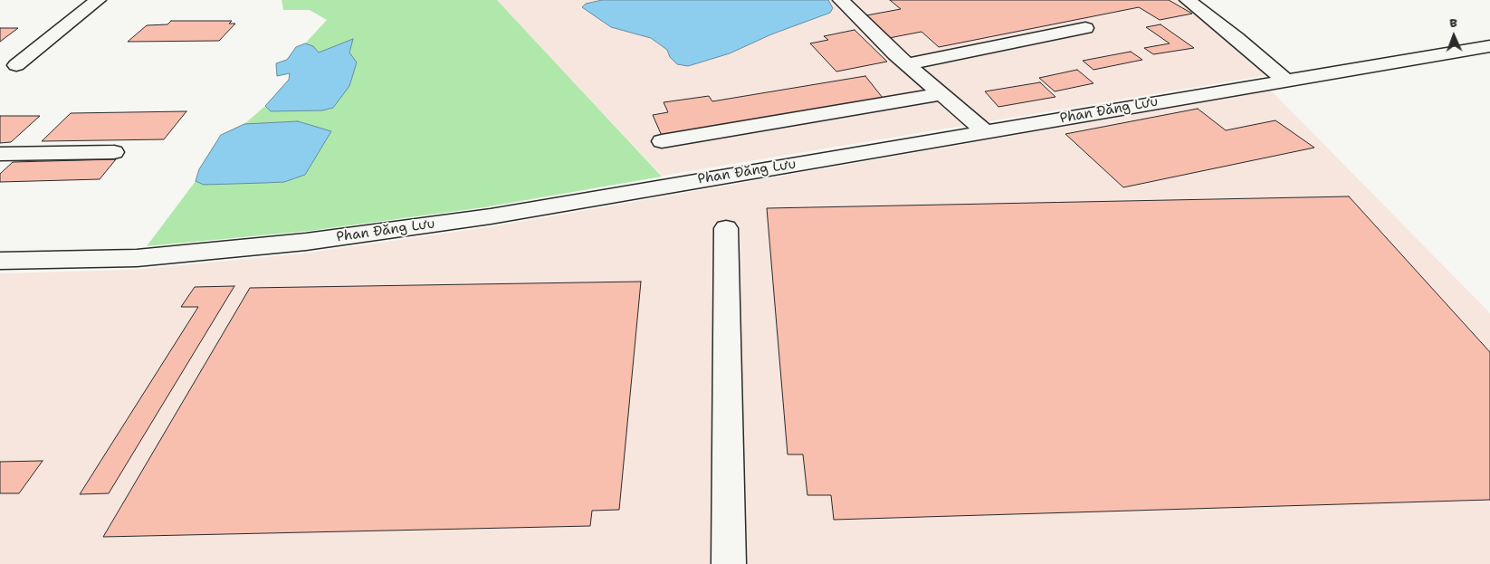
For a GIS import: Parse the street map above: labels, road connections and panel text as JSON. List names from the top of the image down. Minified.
{"streets":{"street":["Phan Đăng Lưu"]},"north":"top"}
